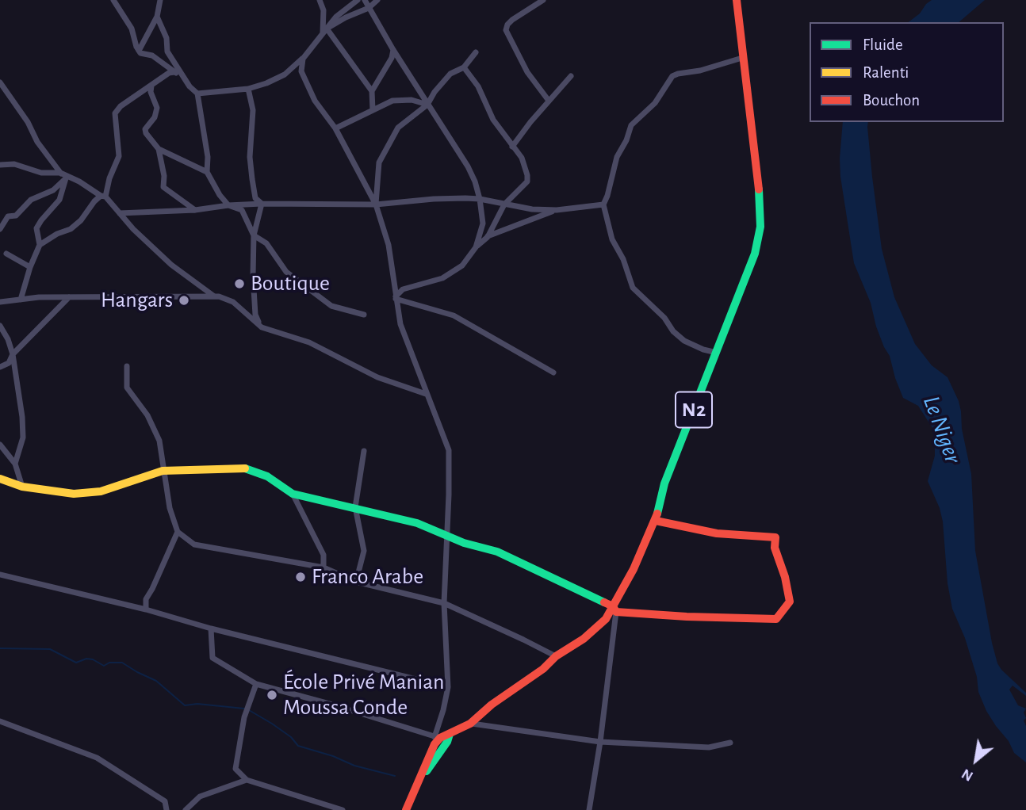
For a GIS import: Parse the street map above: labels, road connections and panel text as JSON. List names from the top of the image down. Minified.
{"streets":{"main road":["N2"]},"water":["Le Niger"],"places":["Boutique","Hangars","Franco Arabe","École Privé Manian Moussa Conde"],"legend":["Fluide","Ralenti","Bouchon"],"north":"bottom left"}
